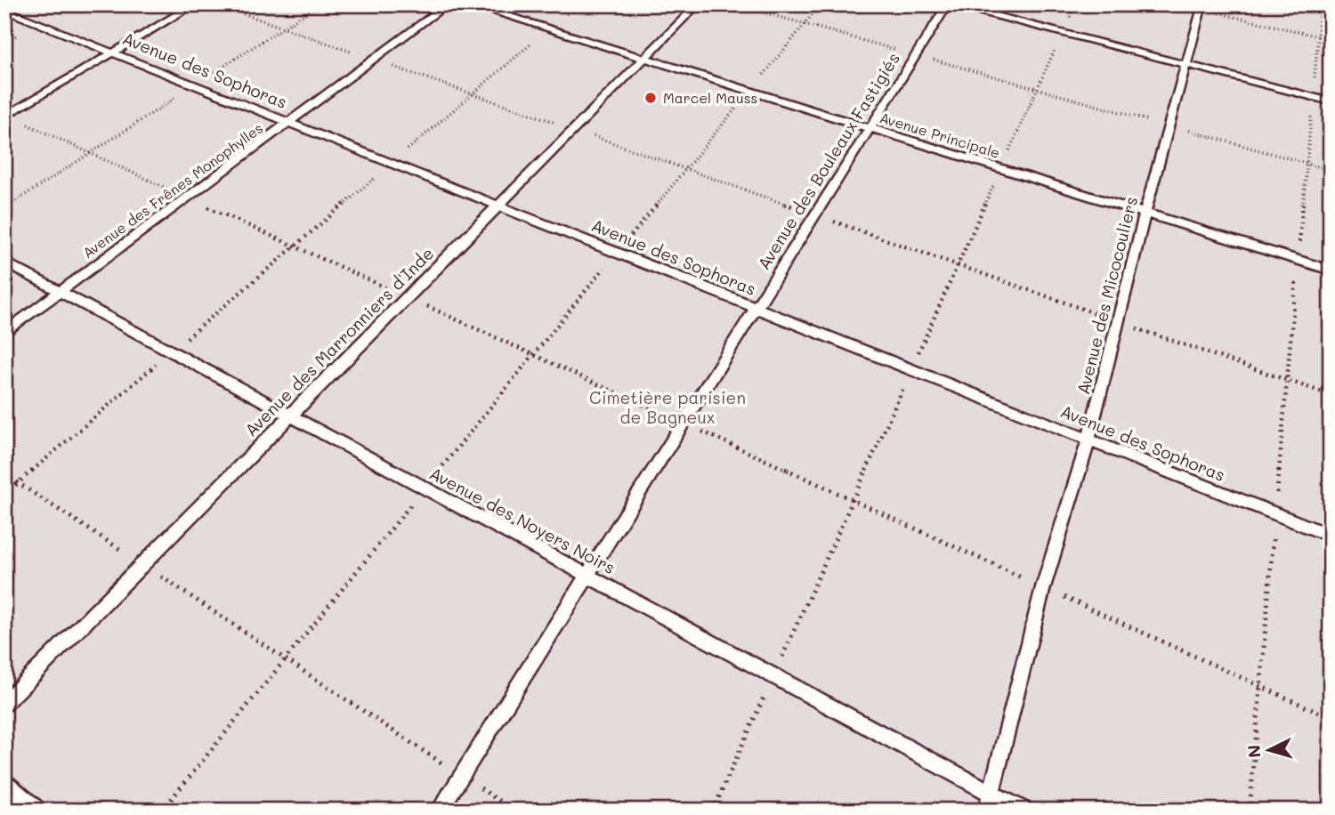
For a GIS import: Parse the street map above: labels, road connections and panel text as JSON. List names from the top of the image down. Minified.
{"streets":{"lane":["Avenue des Sophoras","Avenue Principale","Avenue des Bouleaux Fastigiés","Avenue des Frênes Monophylles","Avenue des Micocouliers","Avenue des Marronniers d'Inde","Avenue des Noyers Noirs"]},"crossings":[["Avenue des Sophoras","Avenue des Bouleaux Fastigiés"],["Avenue des Sophoras","Avenue des Frênes Monophylles"],["Avenue des Sophoras","Avenue des Micocouliers"],["Avenue des Sophoras","Avenue des Marronniers d'Inde"],["Avenue Principale","Avenue des Bouleaux Fastigiés"],["Avenue Principale","Avenue des Micocouliers"],["Avenue Principale","Avenue des Marronniers d'Inde"],["Avenue des Bouleaux Fastigiés","Avenue des Noyers Noirs"],["Avenue des Frênes Monophylles","Avenue des Noyers Noirs"],["Avenue des Micocouliers","Avenue des Noyers Noirs"],["Avenue des Marronniers d'Inde","Avenue des Noyers Noirs"]],"parks":["Cimetière parisien de Bagneux"],"places":["Marcel Mauss"],"north":"left"}
